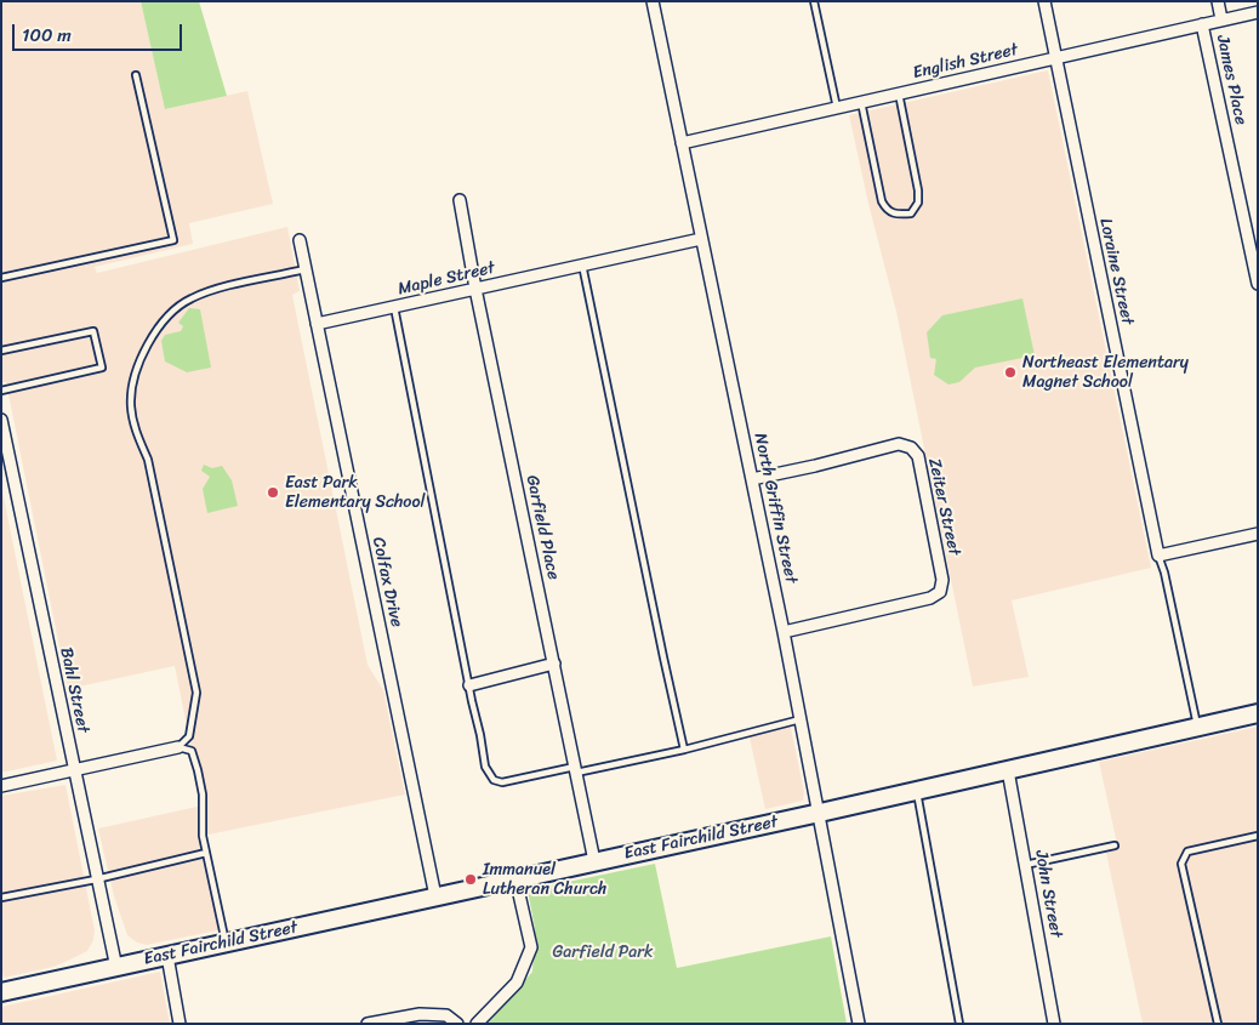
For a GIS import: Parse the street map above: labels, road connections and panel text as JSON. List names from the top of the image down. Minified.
{"streets":{"street":["English Street","James Place","Loraine Street","Maple Street","Zeiter Street","North Griffin Street","Garfield Place","Colfax Drive","Bahl Street","East Fairchild Street","John Street"]},"crossings":[["English Street","James Place"],["English Street","Loraine Street"],["English Street","North Griffin Street"],["Loraine Street","East Fairchild Street"],["Maple Street","North Griffin Street"],["Maple Street","Garfield Place"],["Maple Street","Colfax Drive"],["Zeiter Street","North Griffin Street"],["North Griffin Street","East Fairchild Street"],["Garfield Place","East Fairchild Street"],["Colfax Drive","East Fairchild Street"],["Bahl Street","East Fairchild Street"],["East Fairchild Street","John Street"]],"parks":["Garfield Park"],"places":["Northeast Elementary Magnet School","East Park Elementary School","Immanuel Lutheran Church"],"scale_bar":"100 m"}
